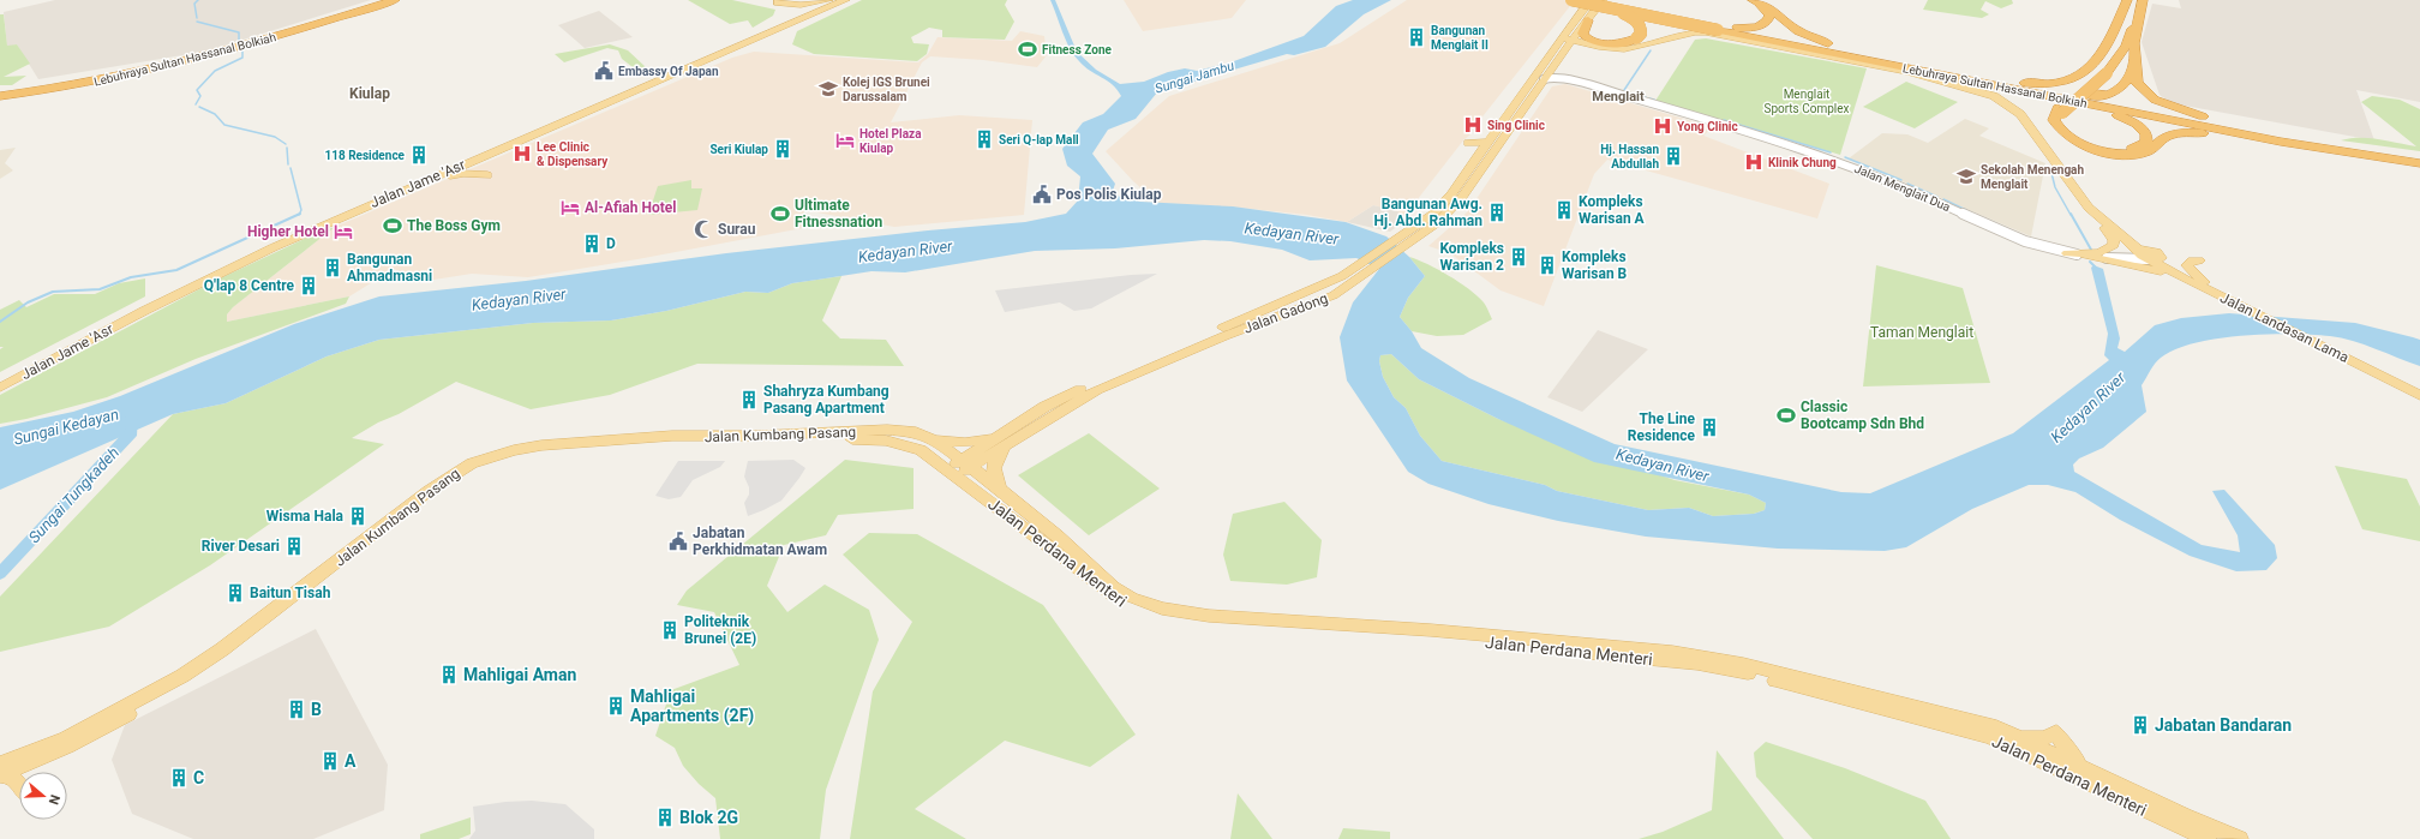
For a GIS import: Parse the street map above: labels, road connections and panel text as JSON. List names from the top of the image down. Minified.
{"streets":{"highway":["Lebuhraya Sultan Hassanal Bolkiah"],"main road":["Jalan Jame 'Asr","Jalan Gadong","Jalan Landasan Lama","Jalan Kumbang Pasang","Jalan Perdana Menteri"],"street":["Jalan Menglait Dua"]},"crossings":[["Lebuhraya Sultan Hassanal Bolkiah","Jalan Gadong"],["Jalan Menglait Dua","Jalan Gadong"],["Jalan Menglait Dua","Jalan Landasan Lama"],["Jalan Gadong","Jalan Kumbang Pasang"],["Jalan Gadong","Jalan Perdana Menteri"],["Jalan Kumbang Pasang","Jalan Perdana Menteri"]],"districts":["Kiulap","Menglait"],"water":["Sungai Jambu","Kedayan River","Sungai Kedayan","Sungai Tungkadeh"],"parks":["Menglait Sports Complex","Taman Menglait"],"places":{"building":["Bangunan Menglait II","Seri Q-lap Mall","Seri Kiulap","118 Residence","Hj. Hassan Abdullah","Kompleks Warisan A","Bangunan Awg. Hj. Abd. Rahman","D","Kompleks Warisan 2","Kompleks Warisan B","Bangunan Ahmadmasni","Q'lap 8 Centre","Shahryza Kumbang Pasang Apartment","The Line Residence","Wisma Hala","River Desari","Baitun Tisah","Politeknik Brunei (2E)","Mahligai Aman","Mahligai Apartments (2F)","B","Jabatan Bandaran","A","C","Blok 2G"],"sports":["Fitness Zone","Ultimate Fitnessnation","The Boss Gym","Classic Bootcamp Sdn Bhd"],"public building":["Embassy Of Japan","Pos Polis Kiulap","Jabatan Perkhidmatan Awam"],"school or university":["Kolej IGS Brunei Darussalam","Sekolah Menengah Menglait"],"hospital":["Sing Clinic","Yong Clinic","Lee Clinic & Dispensary","Klinik Chung"],"hotel":["Hotel Plaza Kiulap","Al-Afiah Hotel","Higher Hotel"],"mosque":["Surau"]},"north":"right"}
